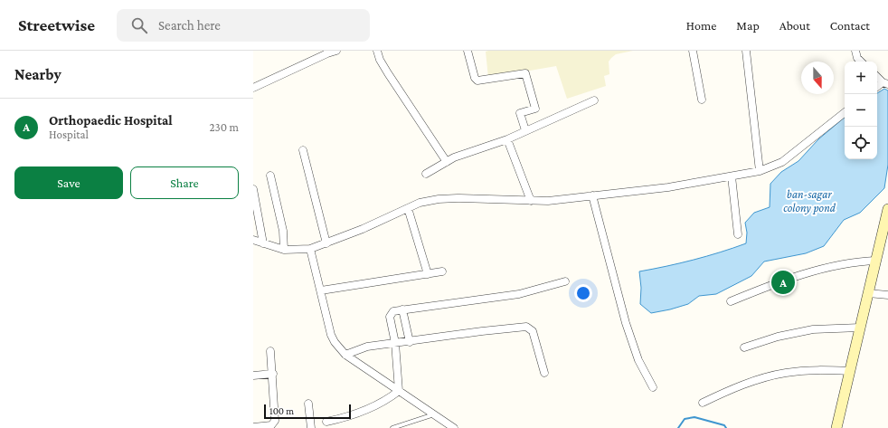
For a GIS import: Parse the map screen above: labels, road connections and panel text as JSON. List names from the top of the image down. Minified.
{"water":["ban-sagar colony pond"],"scale_bar":"100 m","north":"bottom","page":{"header":"Streetwise","search":"Search here","nav":["Home","Map","About","Contact"],"heading":"Nearby","map_buttons":["+","−"],"list":[{"mark":"A","name":"Orthopaedic Hospital","note":"Hospital","value":"230 m"}],"buttons":["Save","Share"],"pins":"A","scale":"100 m"}}
